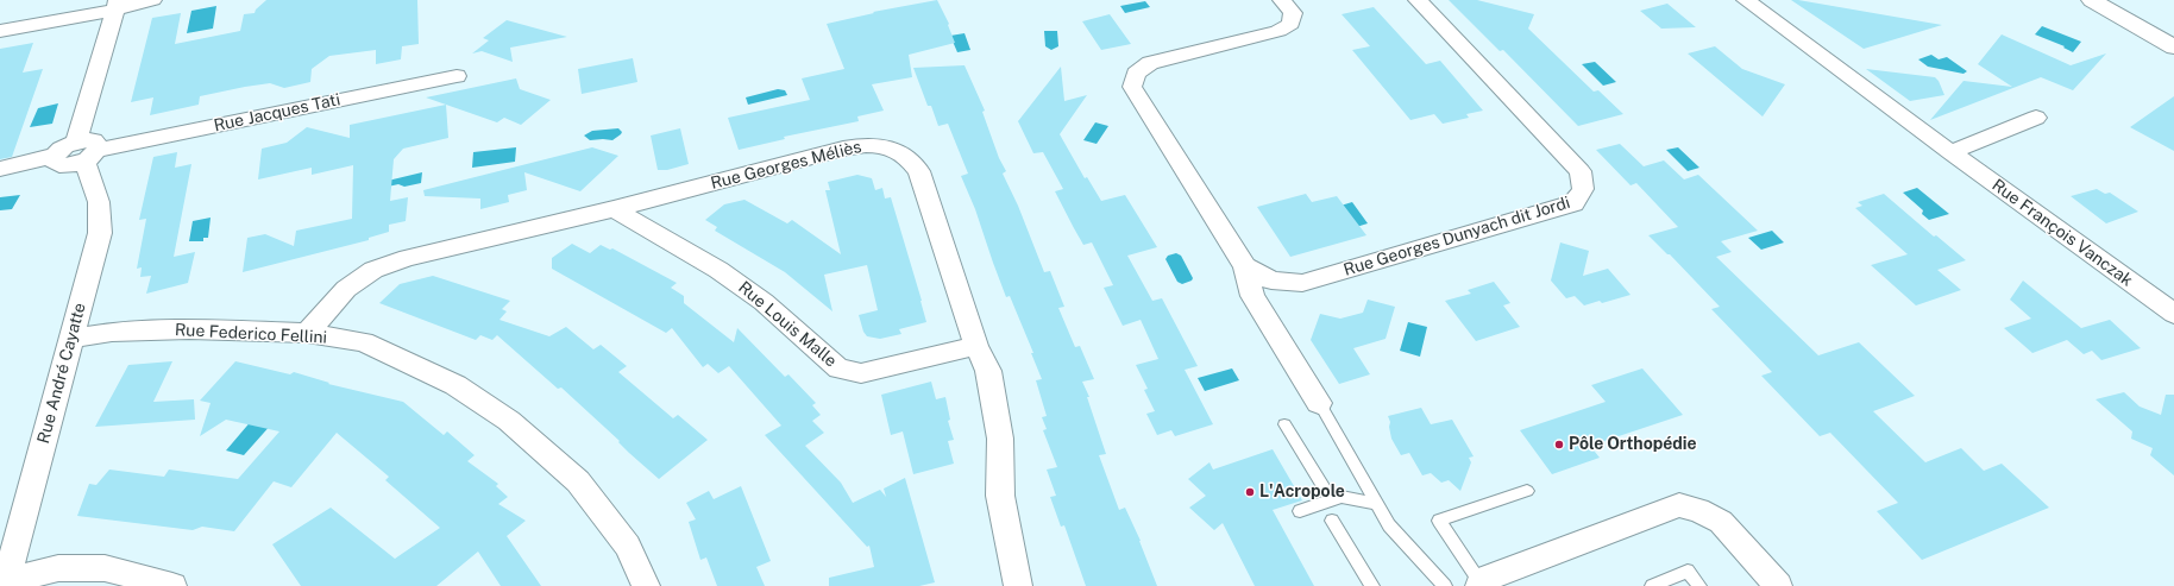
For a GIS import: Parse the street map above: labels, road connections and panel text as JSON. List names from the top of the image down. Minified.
{"streets":{"street":["Rue Jacques Tati","Rue Georges Méliès","Rue François Vanczak","Rue Georges Dunyach dit Jordi","Rue Louis Malle","Rue Federico Fellini","Rue André Cayatte"]},"crossings":[["Rue Jacques Tati","Rue André Cayatte"],["Rue Georges Méliès","Rue Louis Malle"],["Rue Georges Méliès","Rue Federico Fellini"],["Rue Federico Fellini","Rue André Cayatte"]],"places":["Pôle Orthopédie","L'Acropole"]}
